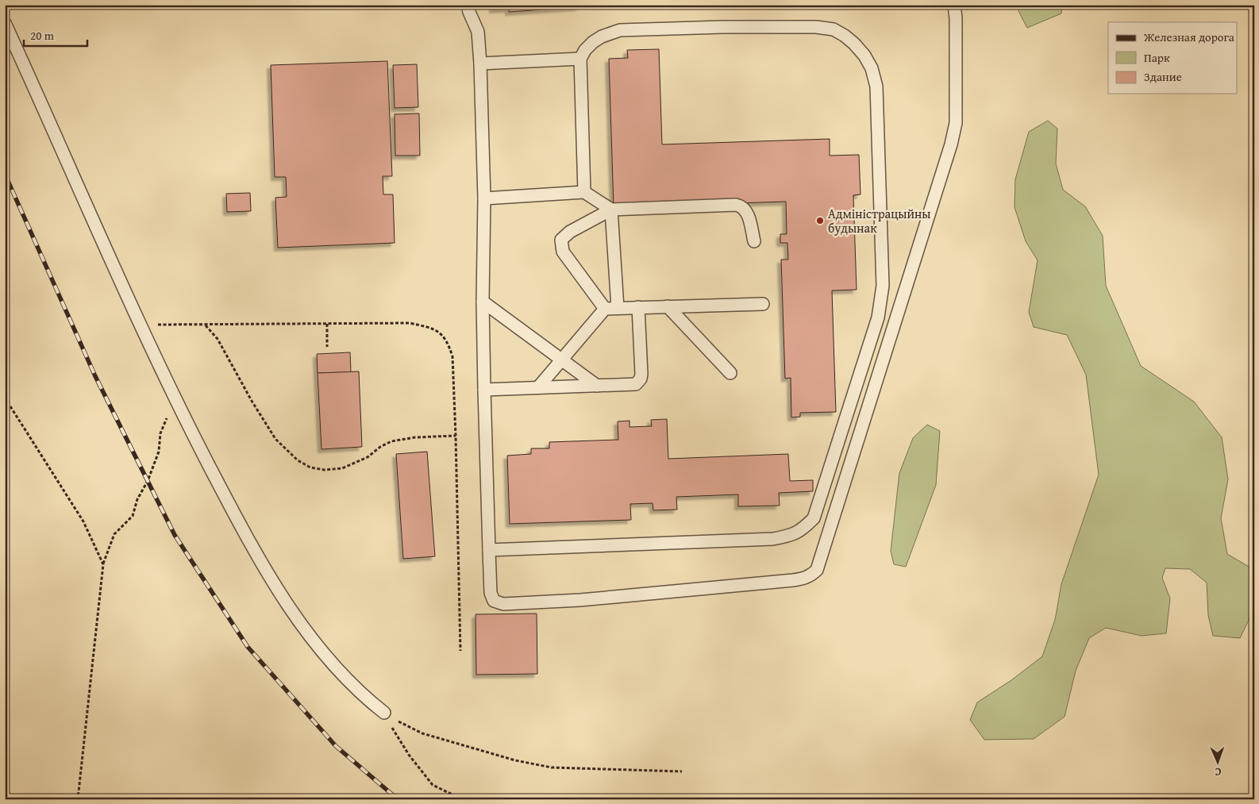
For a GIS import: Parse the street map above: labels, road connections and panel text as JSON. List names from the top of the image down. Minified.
{"places":["Адміністрацыйны будынак"],"legend":["Железная дорога","Парк","Здание"],"scale_bar":"20 m","north":"bottom"}
